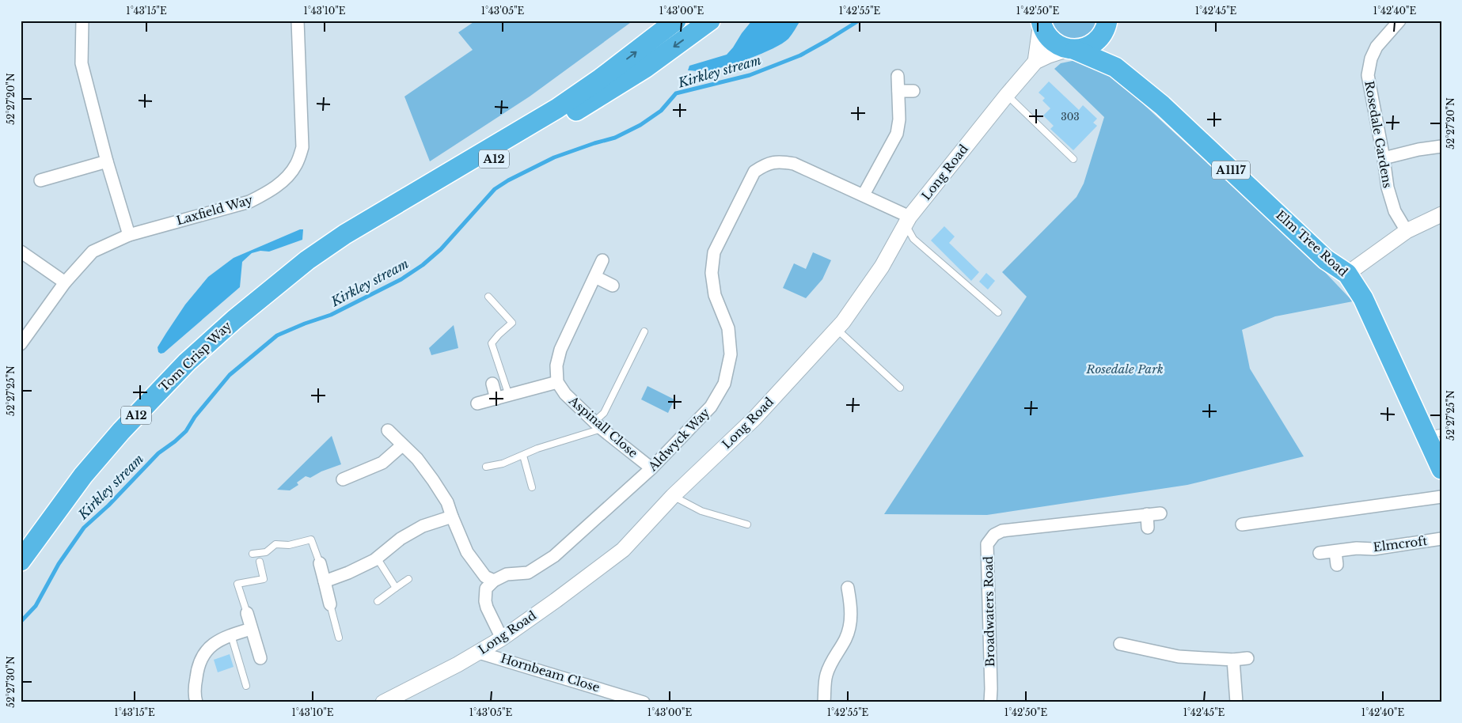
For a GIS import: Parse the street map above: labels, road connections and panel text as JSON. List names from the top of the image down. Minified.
{"streets":{"highway":["A12","A1117","Elm Tree Road","Tom Crisp Way"],"street":["Rosedale Gardens","Long Road","Laxfield Way","Aspinall Close","Aldwyck Way","Elmcroft","Broadwaters Road","Hornbeam Close"]},"crossings":[["A12","Tom Crisp Way"],["Long Road","Elm Tree Road"],["Long Road","Aldwyck Way"],["Long Road","Hornbeam Close"],["Aspinall Close","Aldwyck Way"]],"water":["Kirkley stream"],"parks":["Rosedale Park"],"house_numbers":["303"],"coordinates":["1°43'15\"E","1°43'10\"E","1°43'05\"E","1°43'00\"E","1°42'55\"E","1°42'50\"E","1°42'45\"E","1°42'40\"E","52°27'20\"N","52°27'25\"N","52°27'30\"N"]}
